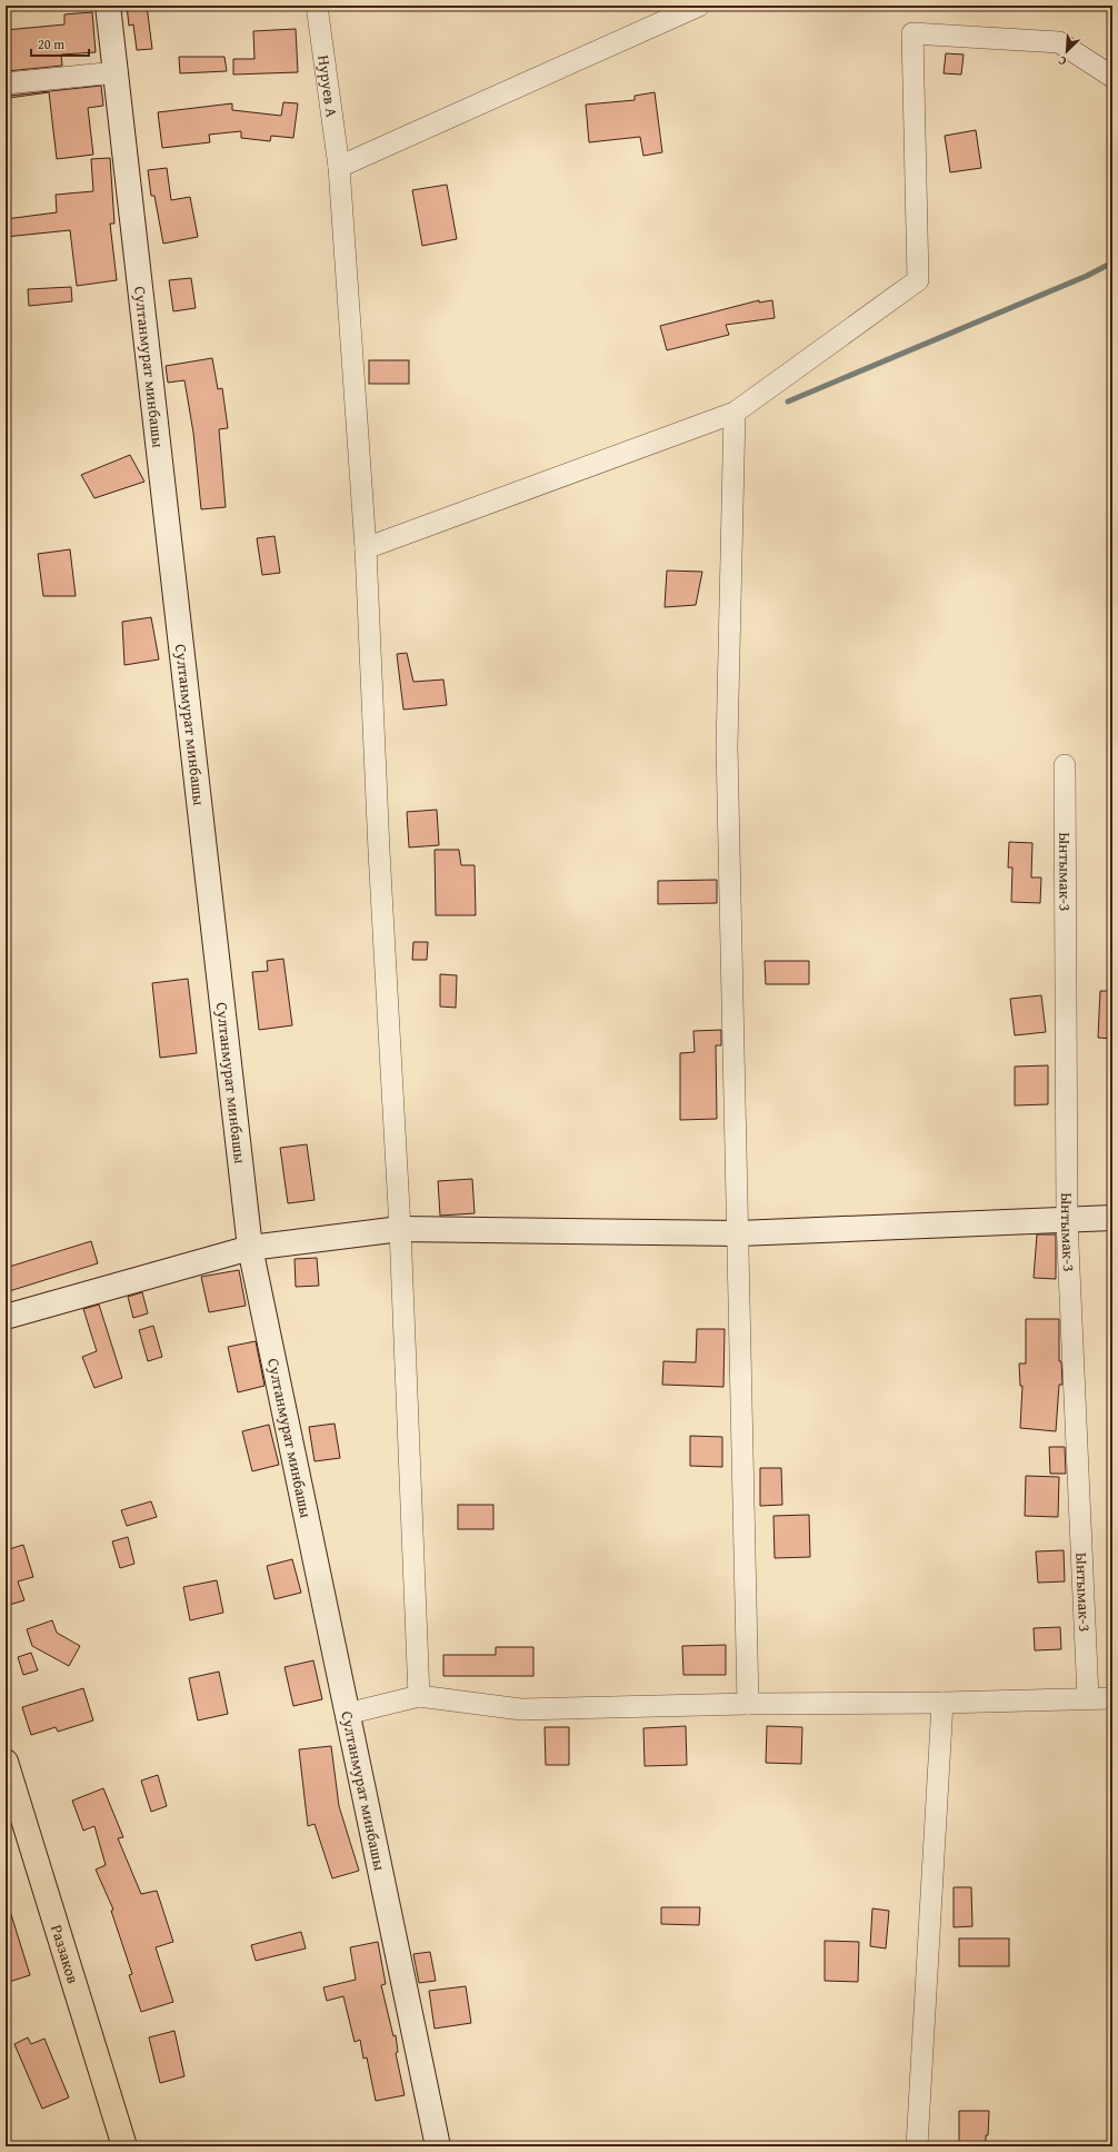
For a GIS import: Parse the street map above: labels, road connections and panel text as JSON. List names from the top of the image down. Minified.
{"streets":{"main road":["Раззаков"],"street":["Нуруев А","Султанмурат минбашы","Ынтымак-3"]},"scale_bar":"20 m","north":"bottom left"}
